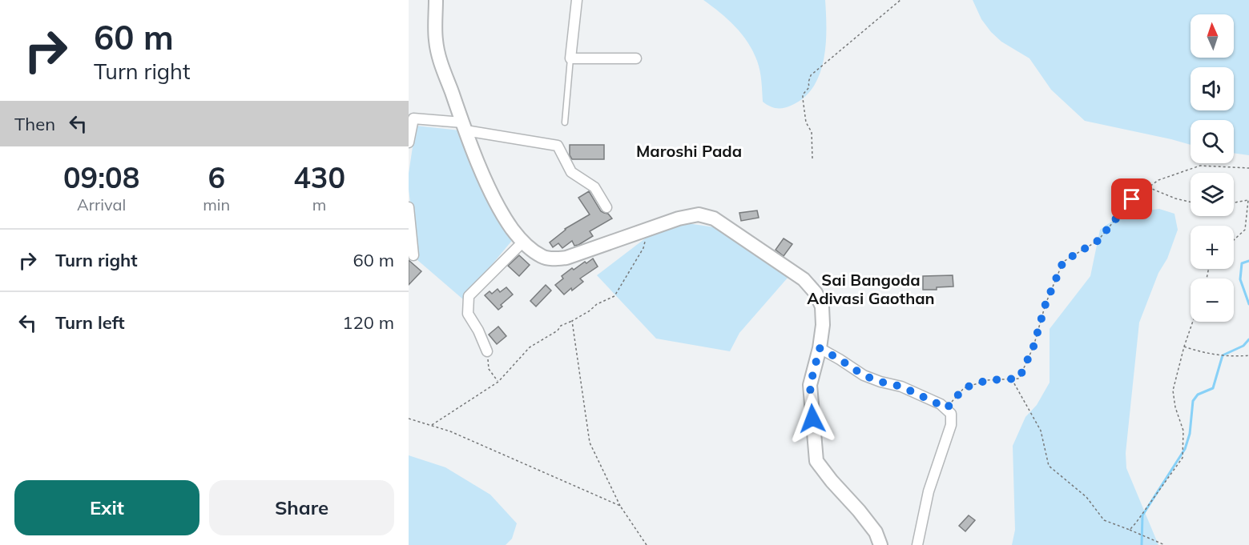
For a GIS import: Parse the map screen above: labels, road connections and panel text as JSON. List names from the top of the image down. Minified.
{"districts":["Maroshi Pada","Sai Bangoda Adivasi Gaothan"],"north":"top","page":{"turn":["60 m","Turn right"],"map_buttons":["+","−"],"then":"Then","eta":["09:08","Arrival","6","min","430","m"],"list":[{"name":"Turn right","value":"60 m"},{"name":"Turn left","value":"120 m"}],"buttons":["Exit","Share"]}}
